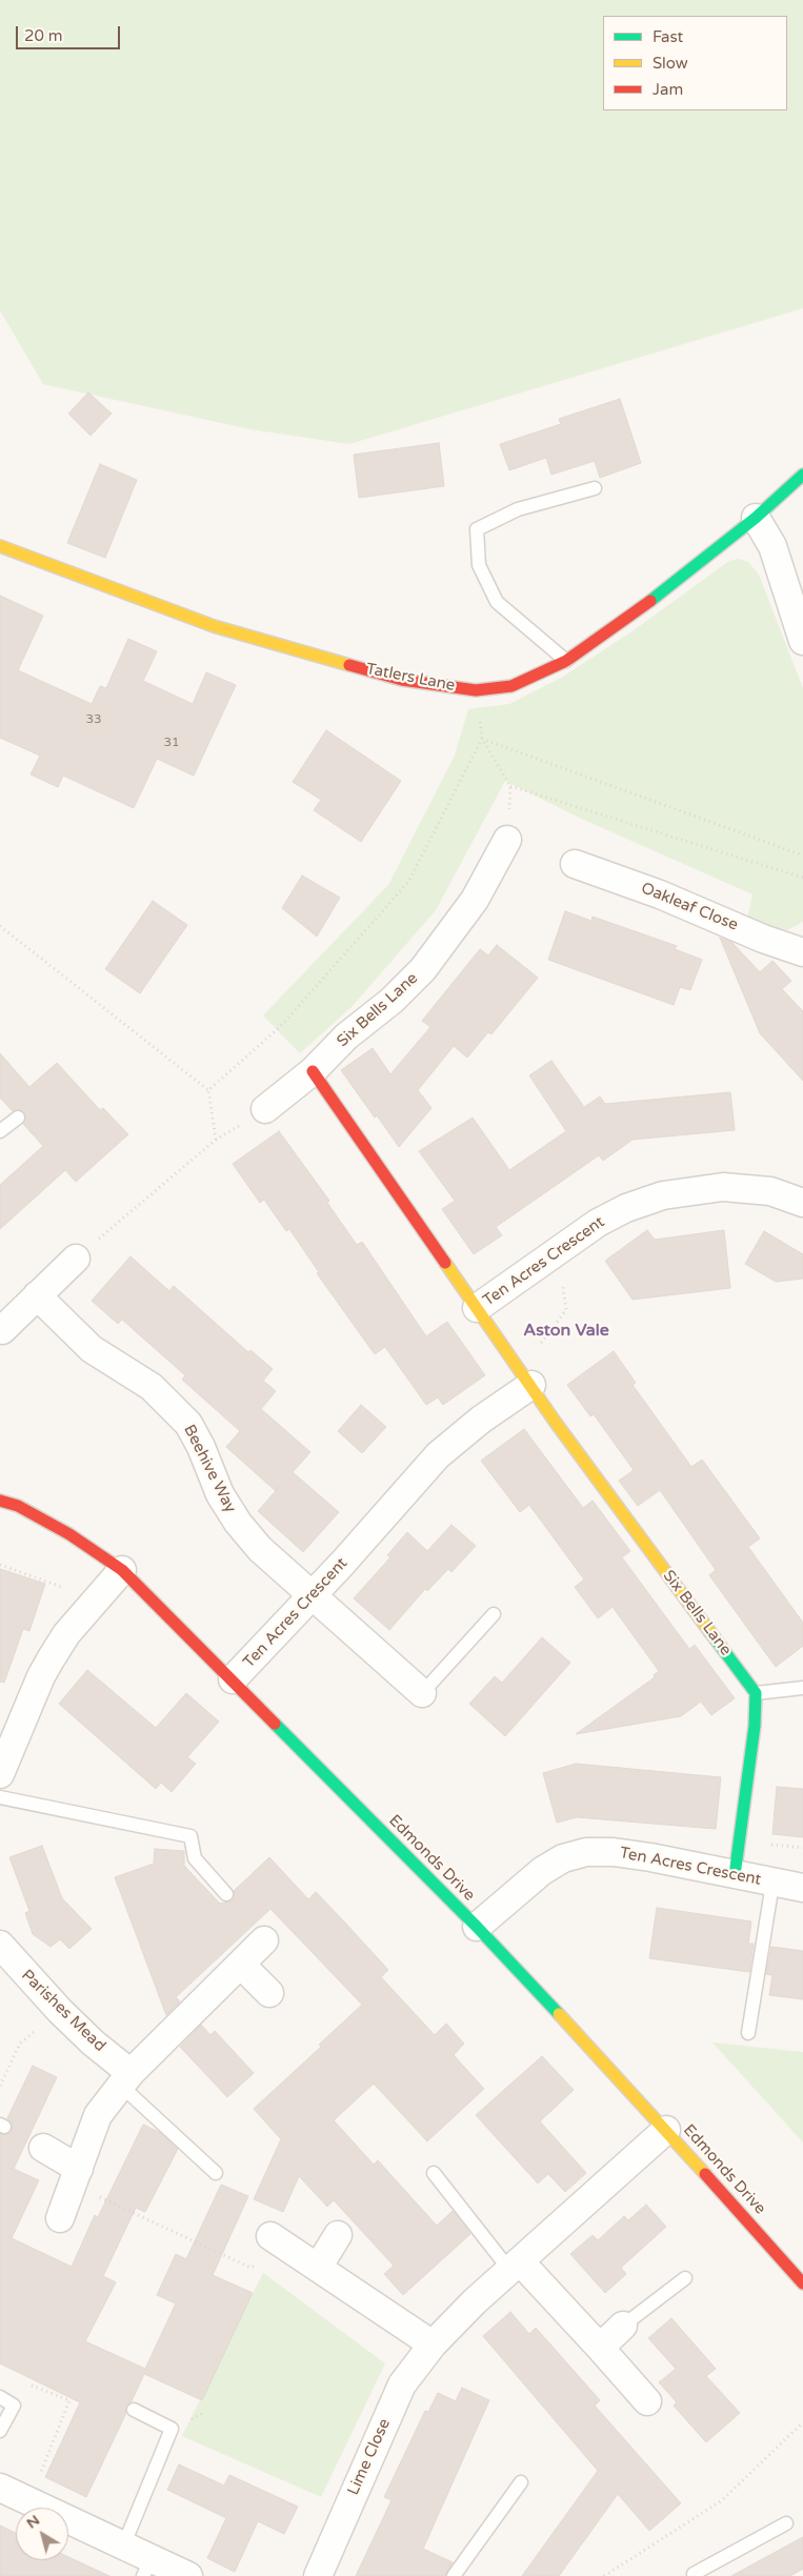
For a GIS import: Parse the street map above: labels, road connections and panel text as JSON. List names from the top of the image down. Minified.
{"streets":{"street":["Tatlers Lane","Oakleaf Close","Six Bells Lane","Ten Acres Crescent","Beehive Way","Edmonds Drive","Parishes Mead","Lime Close"]},"crossings":[["Six Bells Lane","Ten Acres Crescent"],["Ten Acres Crescent","Beehive Way"],["Ten Acres Crescent","Edmonds Drive"],["Edmonds Drive","Lime Close"]],"districts":["Aston Vale"],"house_numbers":["33","31"],"legend":["Fast","Slow","Jam"],"scale_bar":"20 m","north":"top left"}
